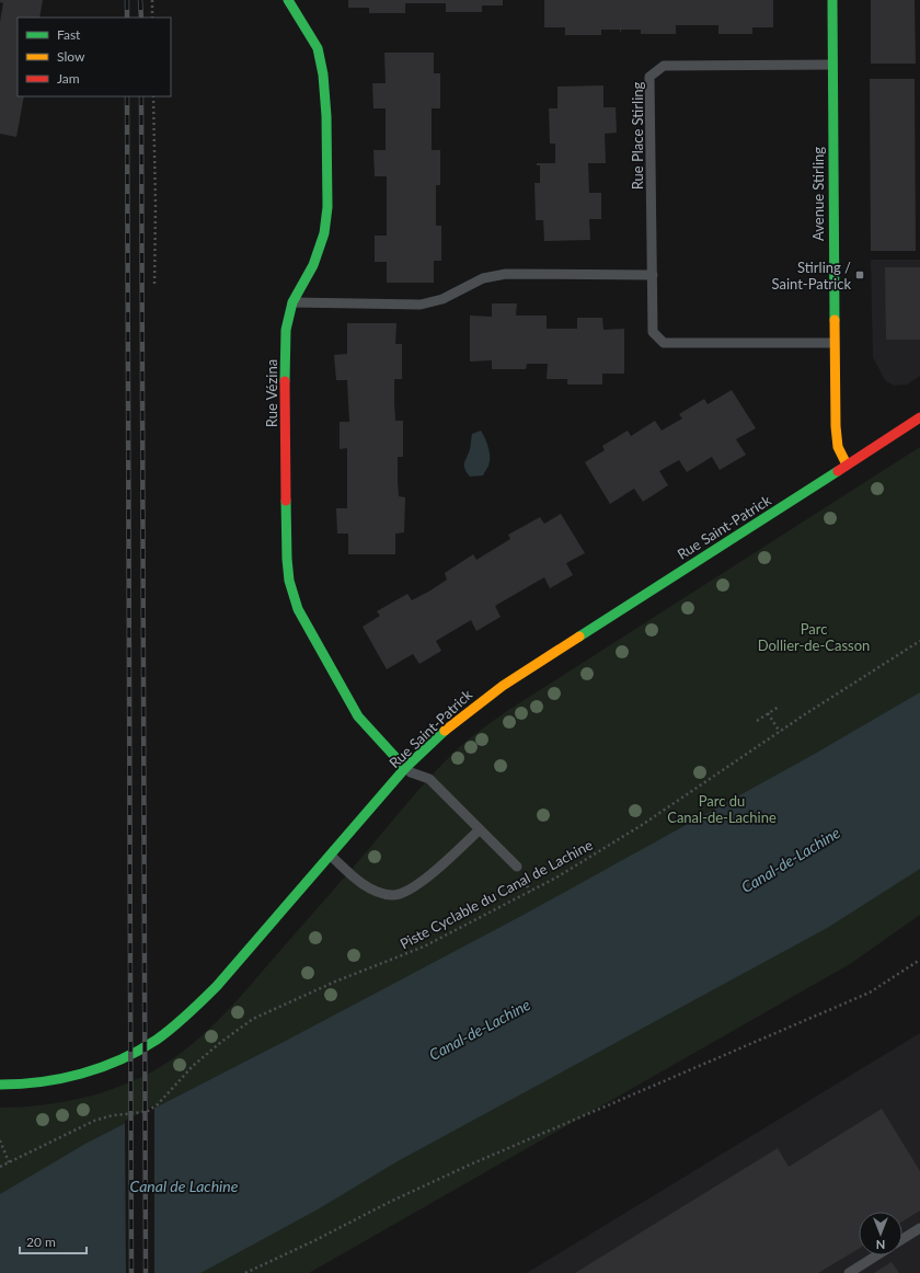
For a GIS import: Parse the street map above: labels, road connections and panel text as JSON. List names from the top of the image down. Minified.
{"streets":{"street":["Avenue Stirling","Rue Vézina","Rue Saint-Patrick"],"lane":["Rue Place Stirling"],"path":["Piste Cyclable du Canal de Lachine"]},"crossings":[["Rue Place Stirling","Avenue Stirling"],["Avenue Stirling","Rue Saint-Patrick"],["Rue Vézina","Rue Saint-Patrick"]],"water":["Canal-de-Lachine","Canal de Lachine"],"parks":["Parc Dollier-de-Casson","Parc du Canal-de-Lachine"],"places":{"transit":["Stirling / Saint-Patrick"]},"legend":["Fast","Slow","Jam"],"scale_bar":"20 m","north":"bottom"}
